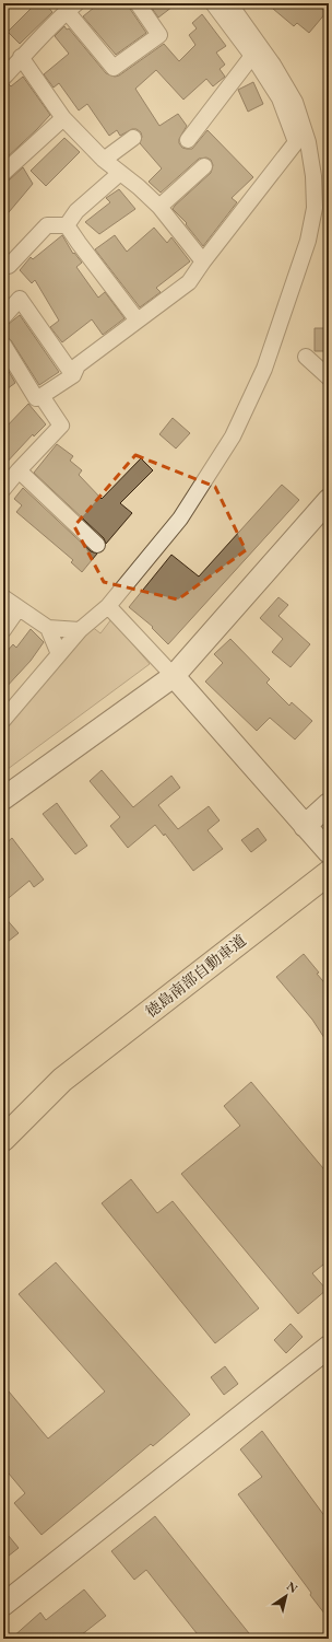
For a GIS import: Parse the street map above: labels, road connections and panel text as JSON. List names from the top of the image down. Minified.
{"streets":{"highway":["徳島南部自動車道"]},"north":"top right"}
